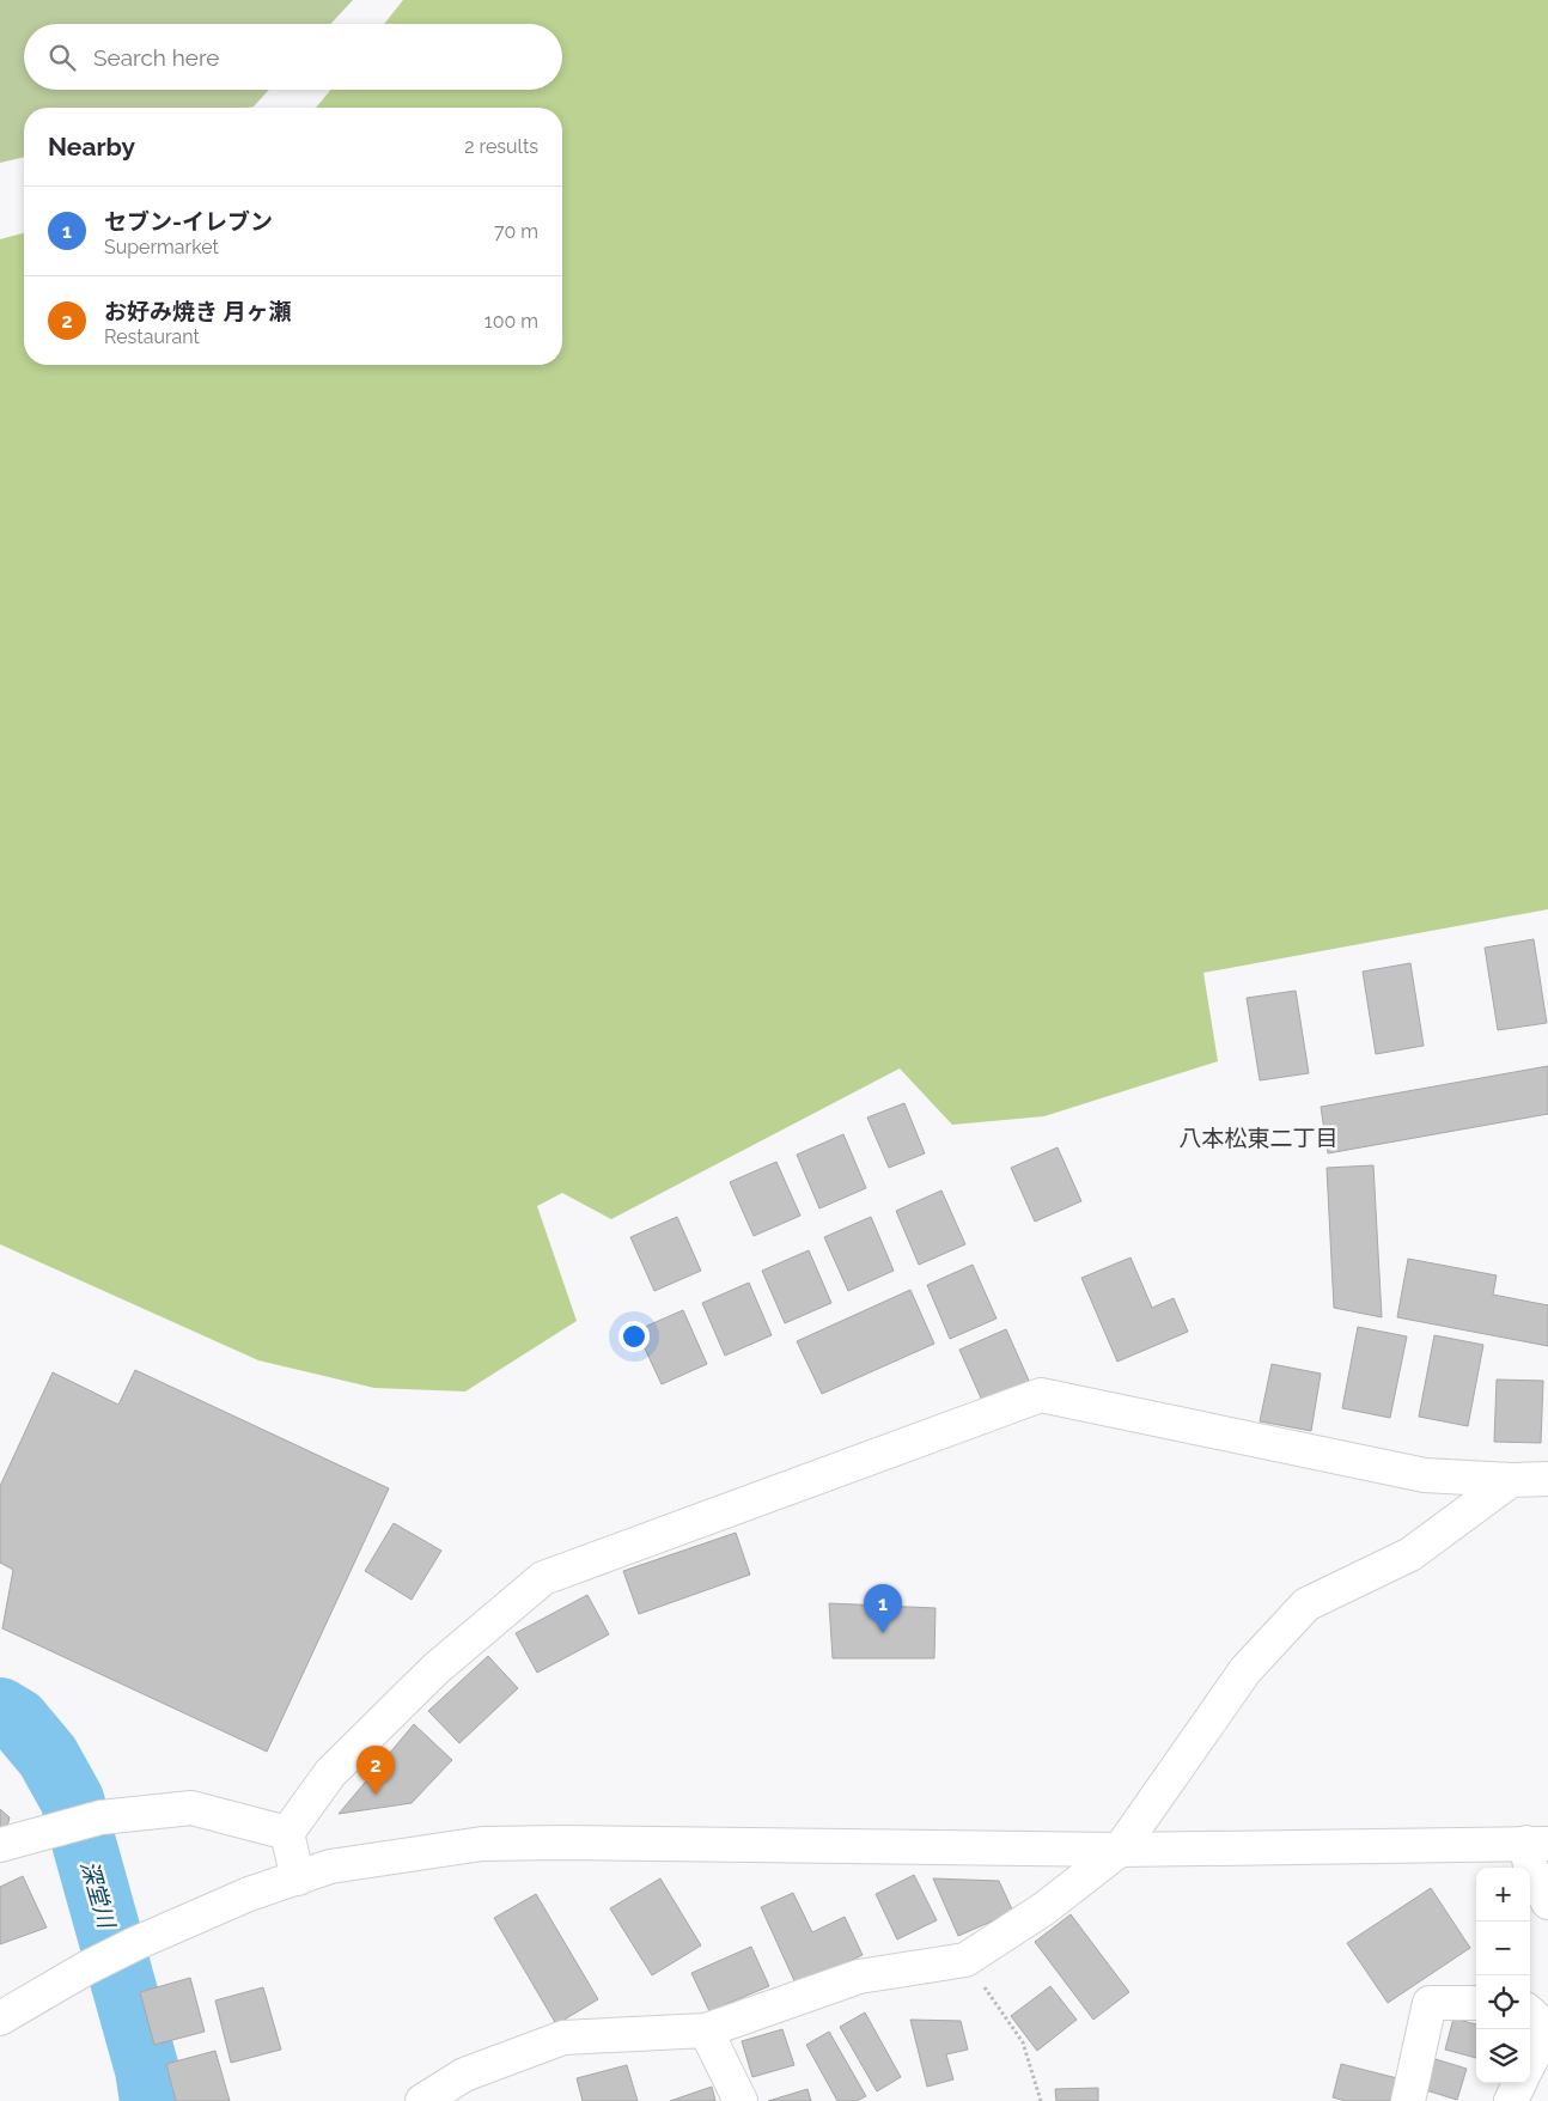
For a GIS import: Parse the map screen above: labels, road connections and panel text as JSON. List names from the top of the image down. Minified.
{"districts":["八本松東二丁目"],"water":["深堂川"],"page":{"search":"Search here","heading":["Nearby","2 results"],"list":[{"mark":"1","name":"セブン-イレブン","note":"Supermarket","value":"70 m"},{"mark":"2","name":"お好み焼き 月ヶ瀬","note":"Restaurant","value":"100 m"}],"pins":["1","2"],"map_buttons":["+","−"]}}
